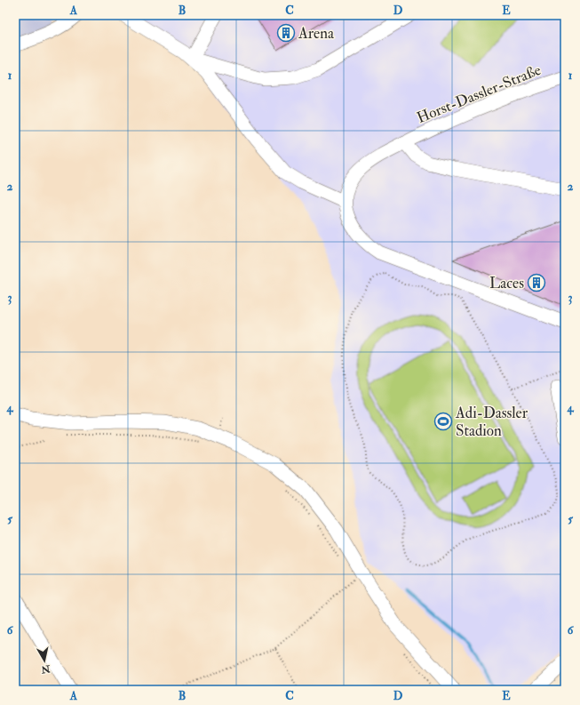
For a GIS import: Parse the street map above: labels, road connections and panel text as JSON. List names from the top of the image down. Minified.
{"streets":{"street":["Horst-Dassler-Straße"]},"places":{"building":["Arena","Laces"],"sports":["Adi-Dassler Stadion"]},"north":"bottom","grid":{"columns":["A","B","C","D","E"],"rows":["1","2","3","4","5","6"]}}
